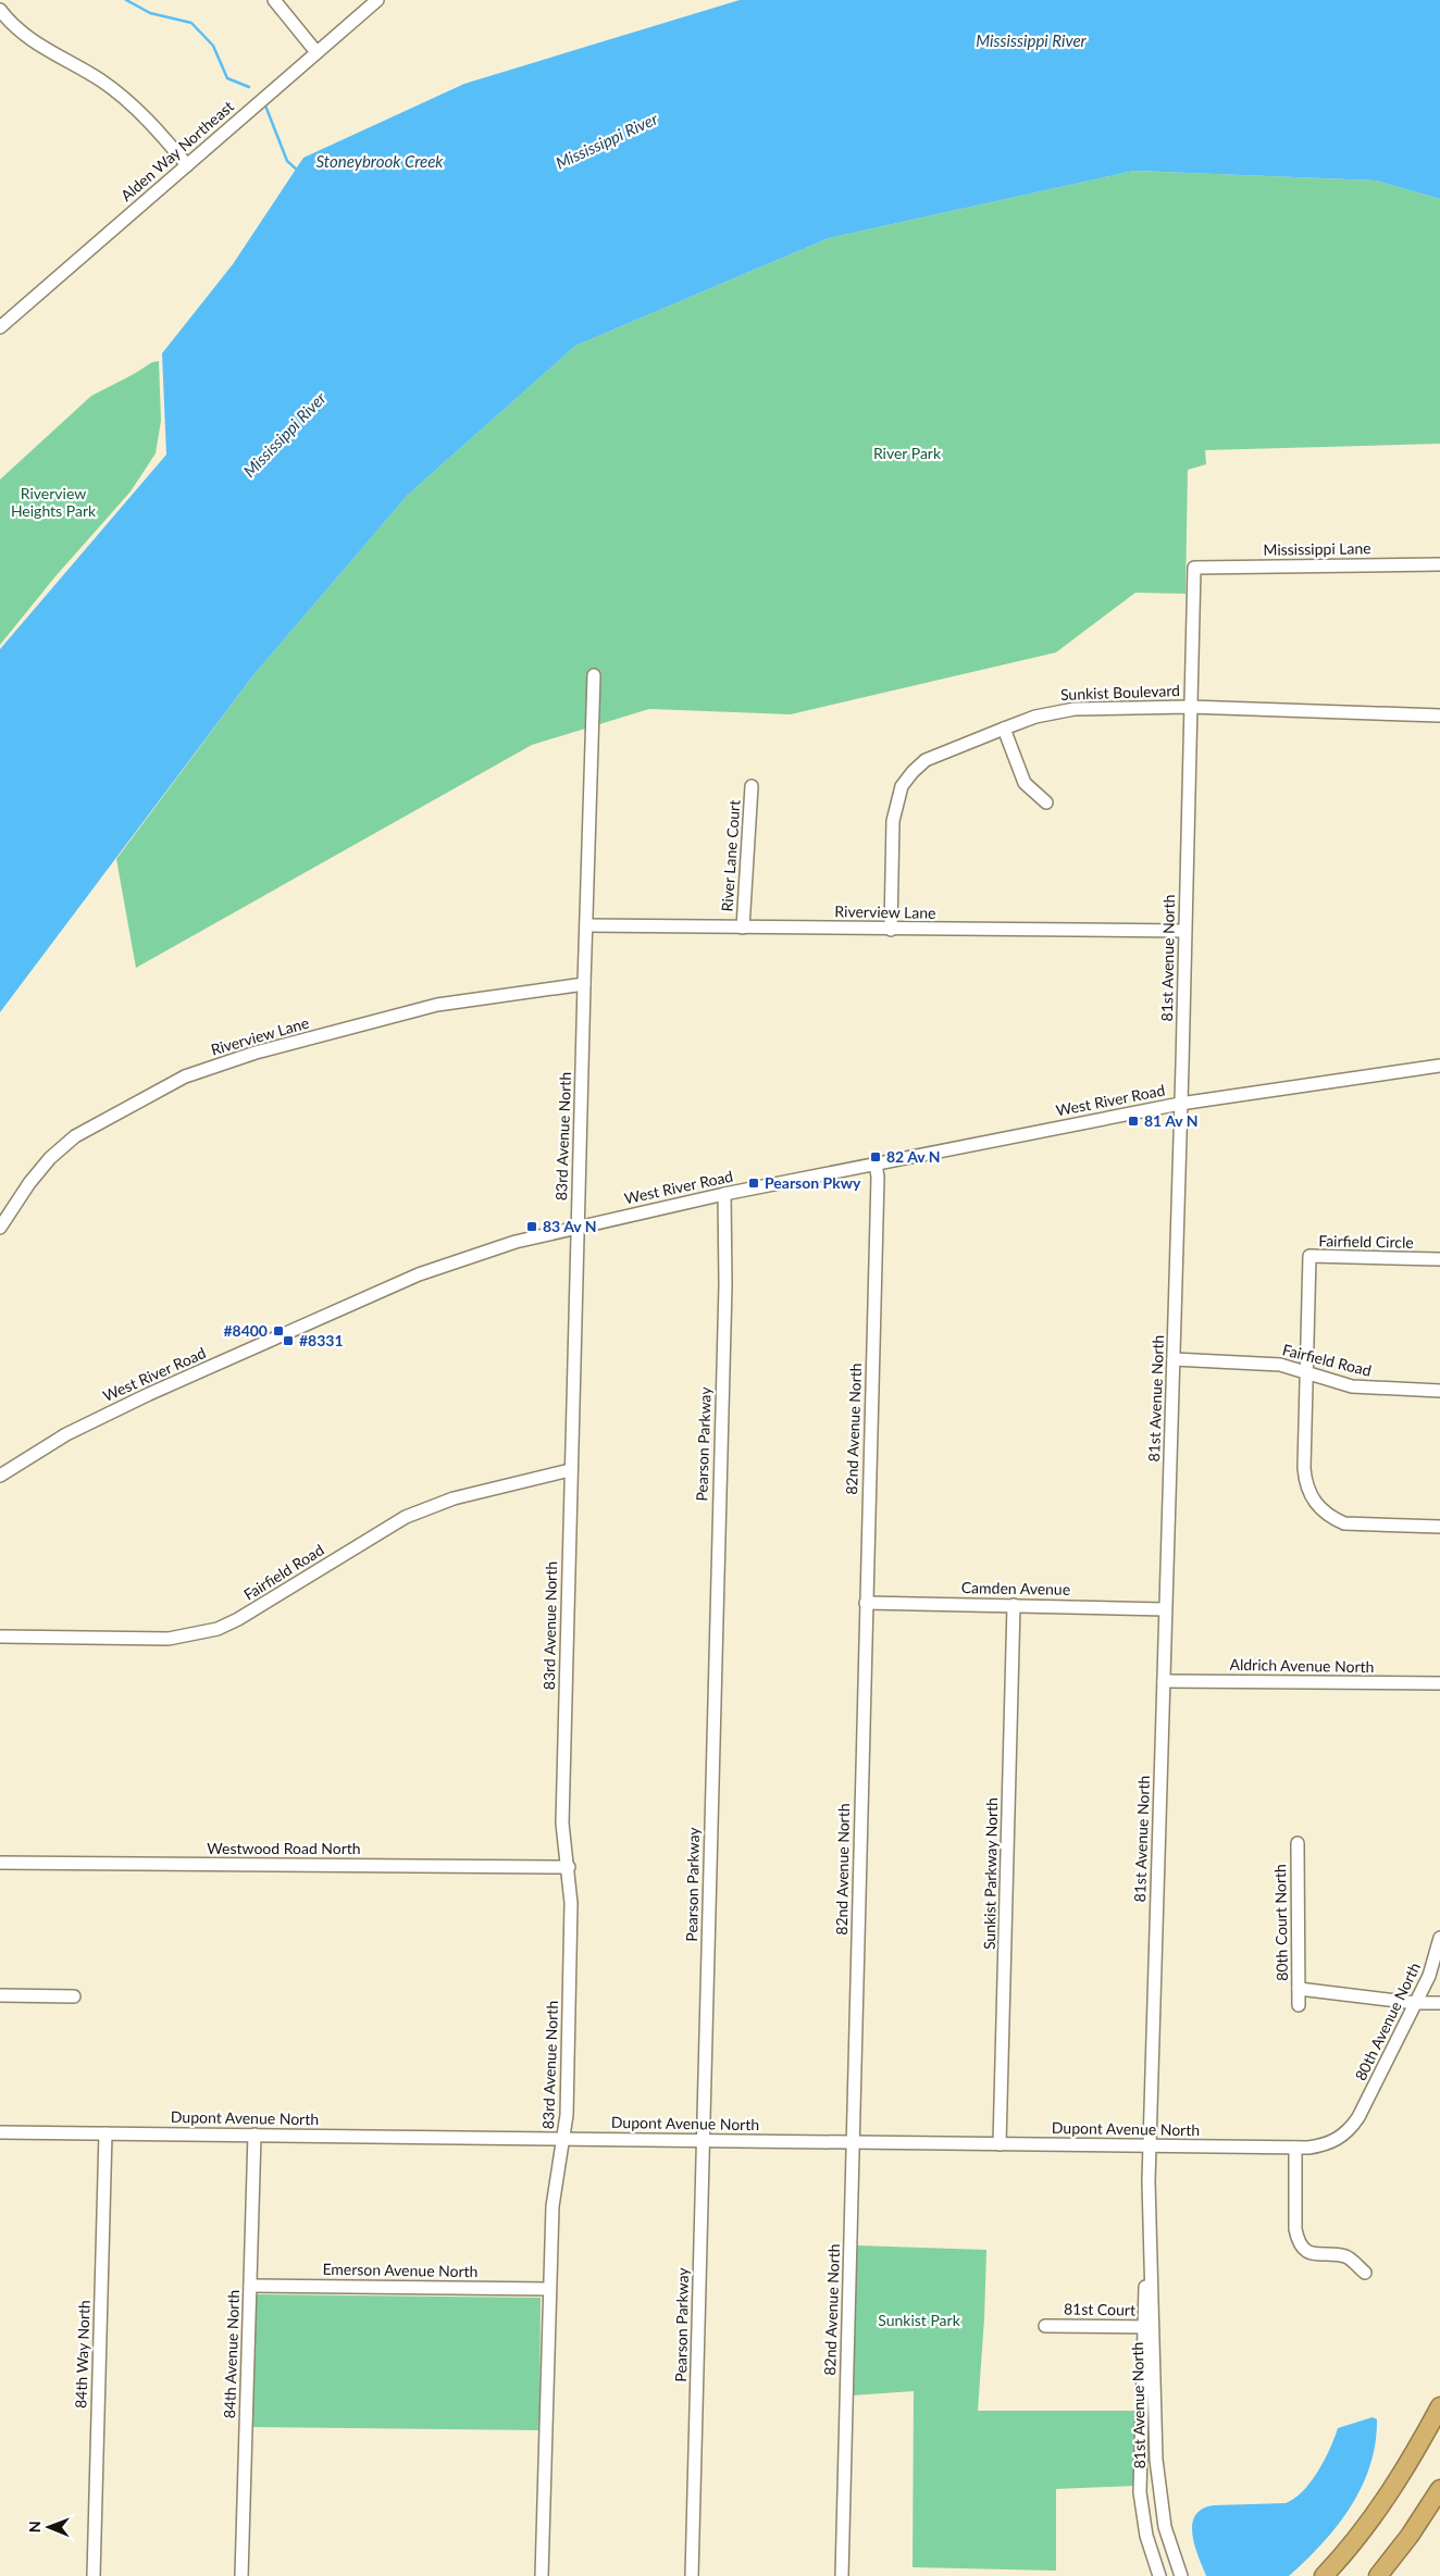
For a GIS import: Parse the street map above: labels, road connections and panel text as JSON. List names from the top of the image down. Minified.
{"streets":{"street":["Alden Way Northeast","Mississippi Lane","Sunkist Boulevard","River Lane Court","Riverview Lane","81st Avenue North","West River Road","83rd Avenue North","Fairfield Circle","Fairfield Road","82nd Avenue North","Pearson Parkway","Camden Avenue","Aldrich Avenue North","Westwood Road North","Sunkist Parkway North","80th Court North","80th Avenue North","Dupont Avenue North","Emerson Avenue North","81st Court","84th Way North","84th Avenue North"]},"crossings":[["Mississippi Lane","81st Avenue North"],["Sunkist Boulevard","Riverview Lane"],["Sunkist Boulevard","81st Avenue North"],["River Lane Court","Riverview Lane"],["Riverview Lane","81st Avenue North"],["Riverview Lane","83rd Avenue North"],["81st Avenue North","West River Road"],["81st Avenue North","Fairfield Road"],["81st Avenue North","Camden Avenue"],["81st Avenue North","Aldrich Avenue North"],["81st Avenue North","Dupont Avenue North"],["81st Avenue North","81st Court"],["West River Road","83rd Avenue North"],["West River Road","82nd Avenue North"],["West River Road","Pearson Parkway"],["83rd Avenue North","Fairfield Road"],["83rd Avenue North","Westwood Road North"],["83rd Avenue North","Dupont Avenue North"],["83rd Avenue North","Emerson Avenue North"],["Fairfield Circle","Fairfield Road"],["82nd Avenue North","Camden Avenue"],["82nd Avenue North","Dupont Avenue North"],["Pearson Parkway","Dupont Avenue North"],["Camden Avenue","Sunkist Parkway North"],["Sunkist Parkway North","Dupont Avenue North"],["80th Court North","80th Avenue North"],["80th Avenue North","Dupont Avenue North"],["Dupont Avenue North","84th Way North"],["Dupont Avenue North","84th Avenue North"],["Emerson Avenue North","84th Avenue North"]],"water":["Mississippi River","Stoneybrook Creek"],"parks":["River Park","Riverview Heights Park","Sunkist Park"],"places":{"transit":["81 Av N","82 Av N","Pearson Pkwy","83 Av N","#8400","#8331"]},"north":"left"}
